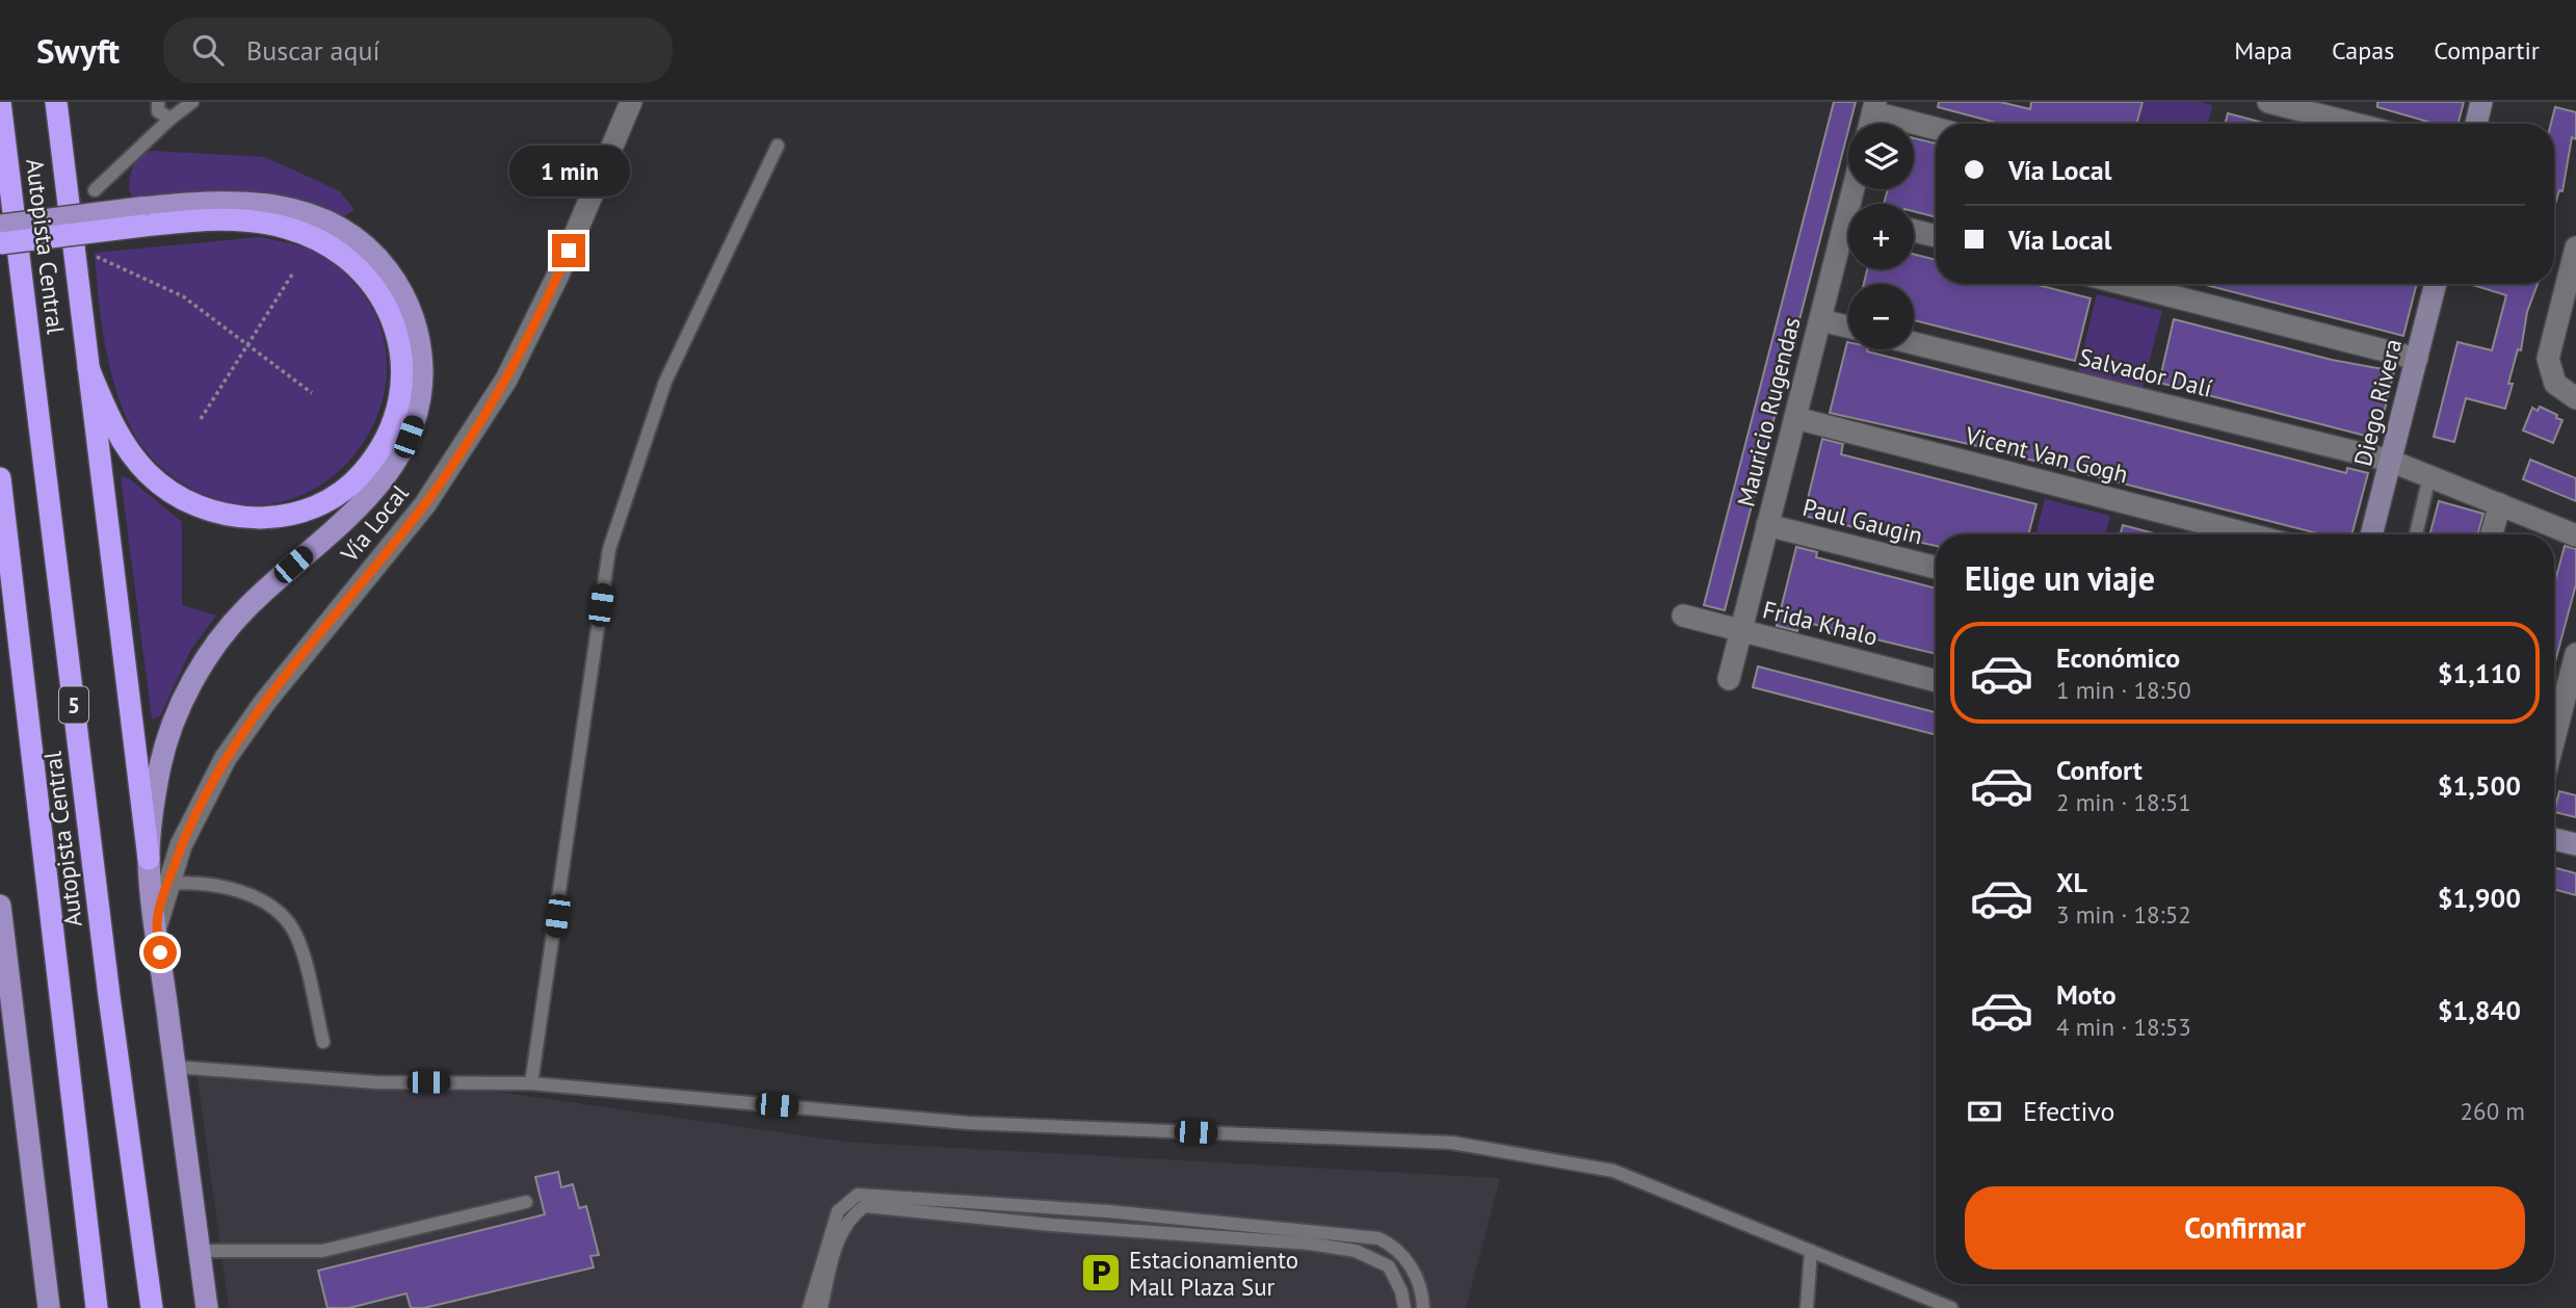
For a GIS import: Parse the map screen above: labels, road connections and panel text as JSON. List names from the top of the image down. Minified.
{"streets":{"highway":["Autopista Central","5"],"street":["Salvador Dalí","Diego Rivera","Mauricio Rugendas","Vicent Van Gogh","Paul Gaugin","Vía Local","Frida Khalo"]},"crossings":[["Salvador Dalí","Diego Rivera"],["Mauricio Rugendas","Vicent Van Gogh"],["Mauricio Rugendas","Paul Gaugin"],["Mauricio Rugendas","Frida Khalo"]],"places":{"parking":["Estacionamiento Mall Plaza Sur"]},"page":{"header":"Swyft","search":"Buscar aquí","nav":["Mapa","Capas","Compartir"],"map_buttons":["+","−"],"banner":["Vía Local","Vía Local"],"bubble":"1 min","heading":"Elige un viaje","list":[{"name":"Económico","note":"1 min · 18:50","value":"$1,110"},{"name":"Confort","note":"2 min · 18:51","value":"$1,500"},{"name":"XL","note":"3 min · 18:52","value":"$1,900"},{"name":"Moto","note":"4 min · 18:53","value":"$1,840"}],"pay":["Efectivo","260 m"],"buttons":"Confirmar"}}
